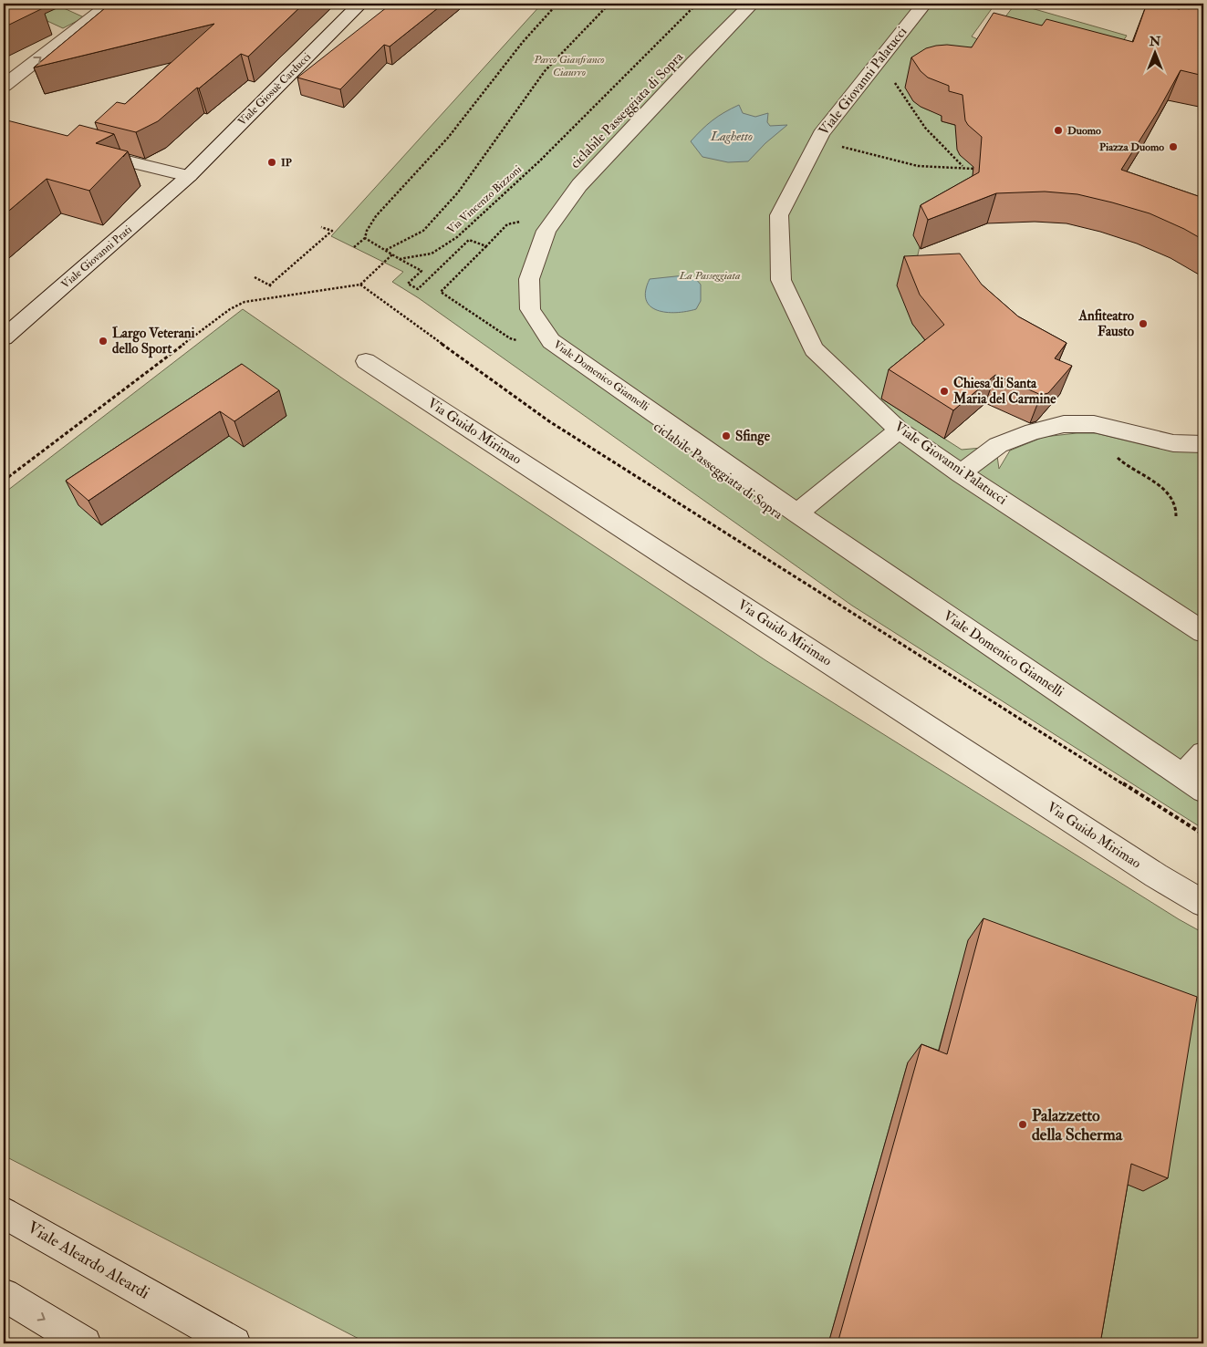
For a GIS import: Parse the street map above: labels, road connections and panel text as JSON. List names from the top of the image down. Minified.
{"streets":{"street":["Viale Giovanni Palatucci","Viale Giosuè Carducci","Viale Giovanni Prati","Viale Domenico Giannelli","Via Guido Mirimao","Viale Aleardo Aleardi"],"path":["Via Vincenzo Bizzoni"]},"crossings":[["Viale Giosuè Carducci","Viale Giovanni Prati"]],"water":["Laghetto"],"parks":["Parco Gianfranco Ciaurro","La Passeggiata"],"places":["Duomo","Piazza Duomo","IP","Anfiteatro Fausto","Largo Veterani dello Sport","Chiesa di Santa Maria del Carmine","Sfinge","Palazzetto della Scherma"],"north":"top"}
